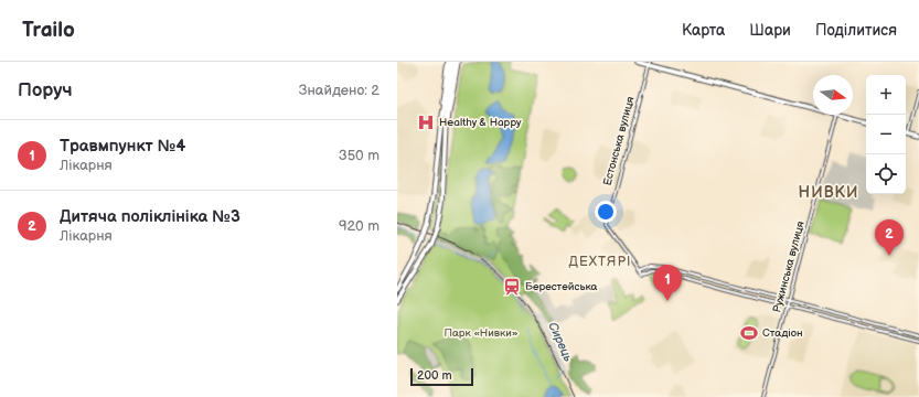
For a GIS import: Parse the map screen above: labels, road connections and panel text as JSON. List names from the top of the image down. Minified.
{"streets":{"street":["Естонська вулиця","Ружинська вулиця"]},"districts":["НИВКИ","ДЕХТЯРІ"],"water":["Сирець"],"parks":["Парк «Нивки»"],"places":{"hospital":["Healthy & Happy"],"station":["Берестейська"],"sports":["Стадіон"]},"scale_bar":"200 m","north":"right","page":{"header":"Trailo","nav":["Карта","Шари","Поділитися"],"heading":["Поруч","Знайдено: 2"],"map_buttons":["+","−"],"list":[{"mark":"1","name":"Травмпункт №4","note":"Лікарня","value":"350 m"},{"mark":"2","name":"Дитяча поліклініка №3","note":"Лікарня","value":"920 m"}],"pins":["2","1"],"scale":"200 m"}}
